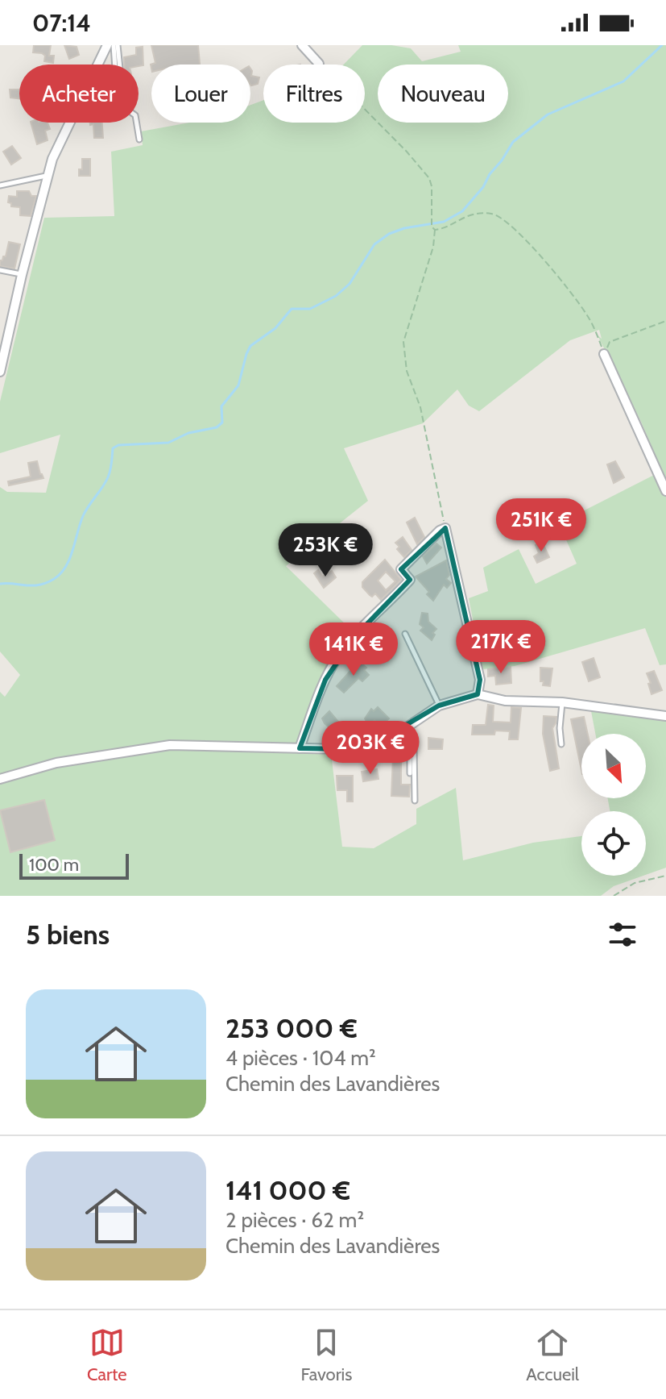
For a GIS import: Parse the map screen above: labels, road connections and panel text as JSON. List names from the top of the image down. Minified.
{"scale_bar":"100 m","north":"bottom right","page":{"status":"07:14","chip":["Acheter","Louer","Filtres","Nouveau"],"price":["251K €","253K €","217K €","141K €","203K €"],"scale":"100 m","heading":"5 biens","list":[{"name":"253 000 €","note":"4 pièces · 104 m² · Chemin des Lavandières"},{"name":"141 000 €","note":"2 pièces · 62 m² · Chemin des Lavandières"}],"tabs":["Carte","Favoris","Accueil"]}}
